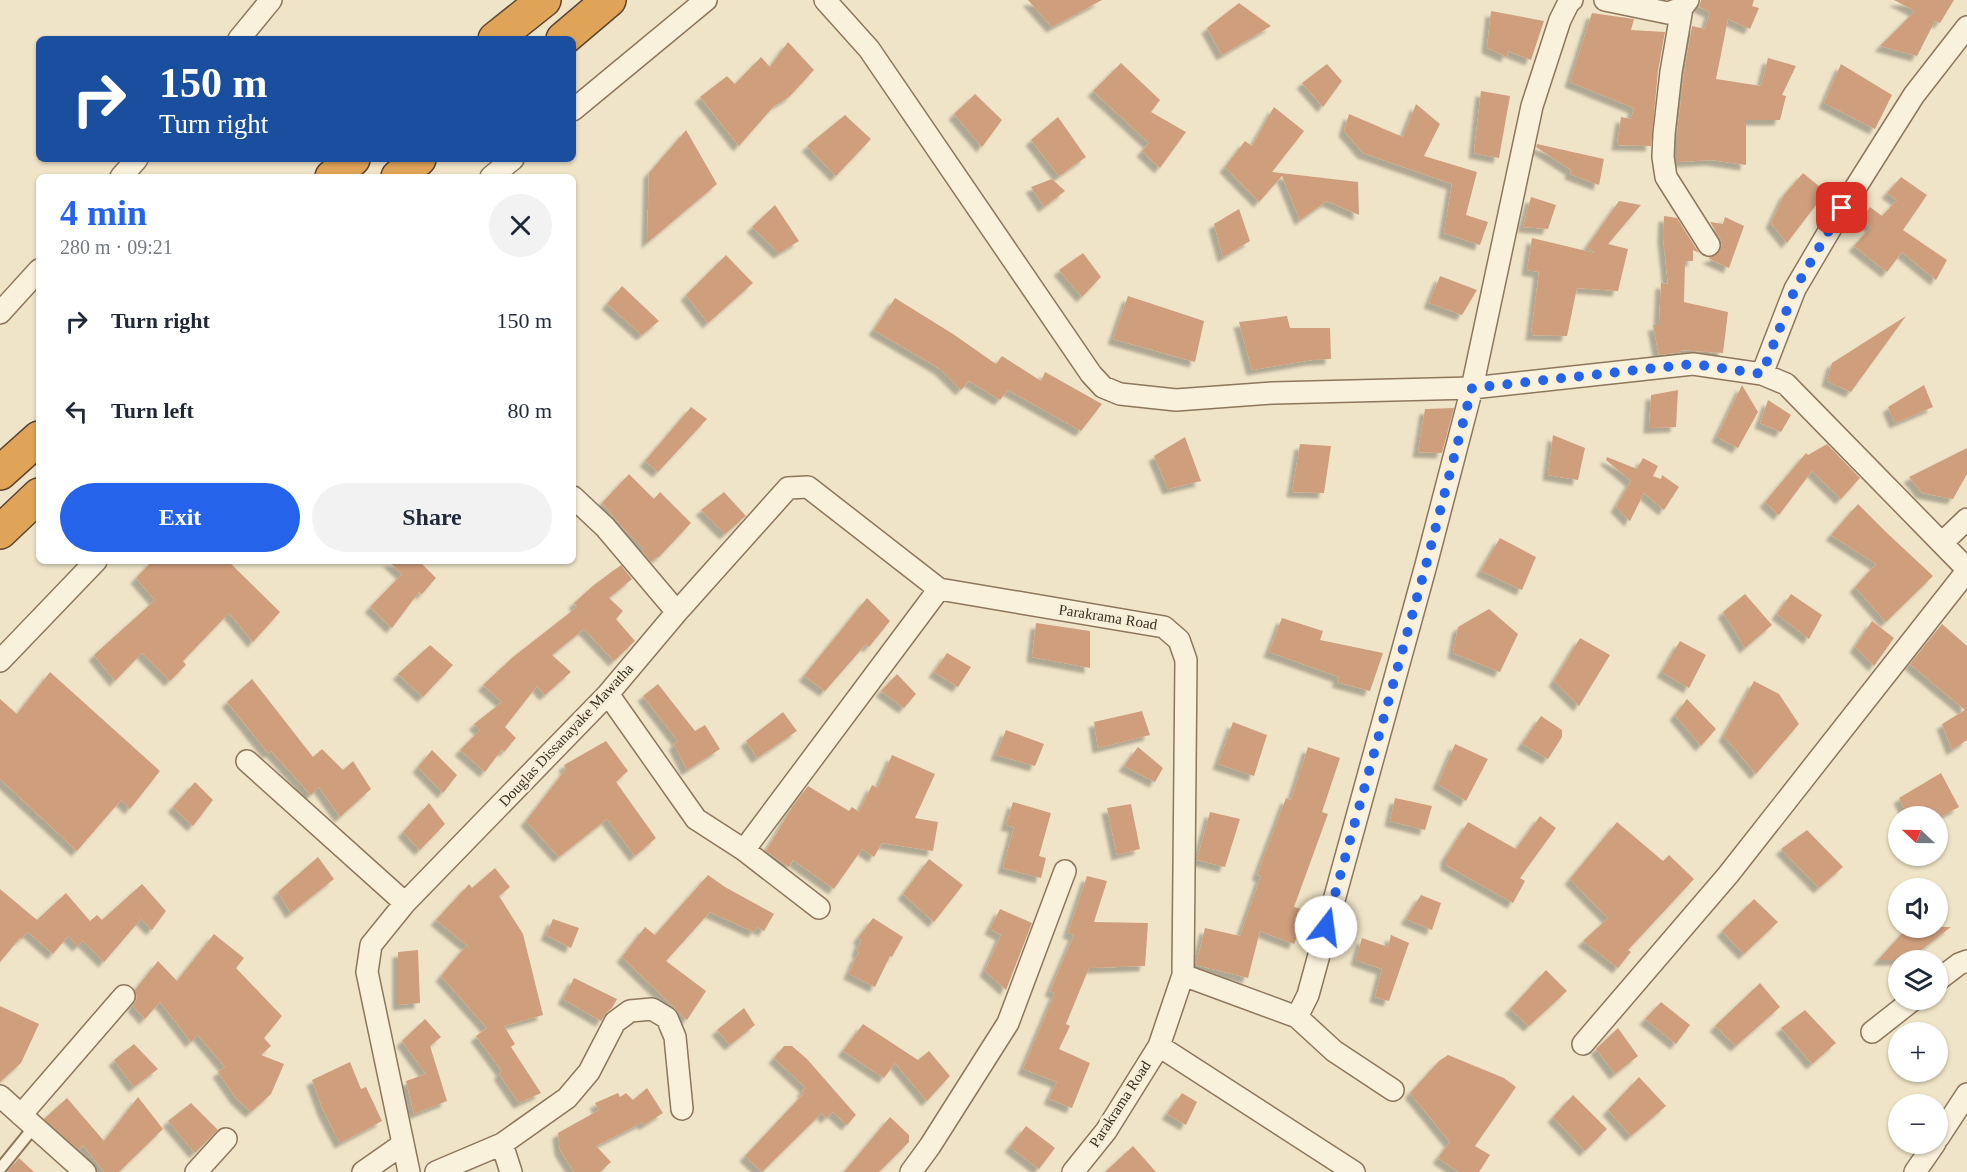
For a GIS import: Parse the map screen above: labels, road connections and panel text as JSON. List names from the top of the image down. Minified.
{"streets":{"street":["Parakrama Road","Douglas Dissanayake Mawatha"]},"crossings":[["Parakrama Road","Douglas Dissanayake Mawatha"]],"north":"left","page":{"turn":["150 m","Turn right"],"heading":["4 min","280 m · 09:21"],"list":[{"name":"Turn right","value":"150 m"},{"name":"Turn left","value":"80 m"}],"buttons":["Exit","Share"],"map_buttons":["+","−"]}}
